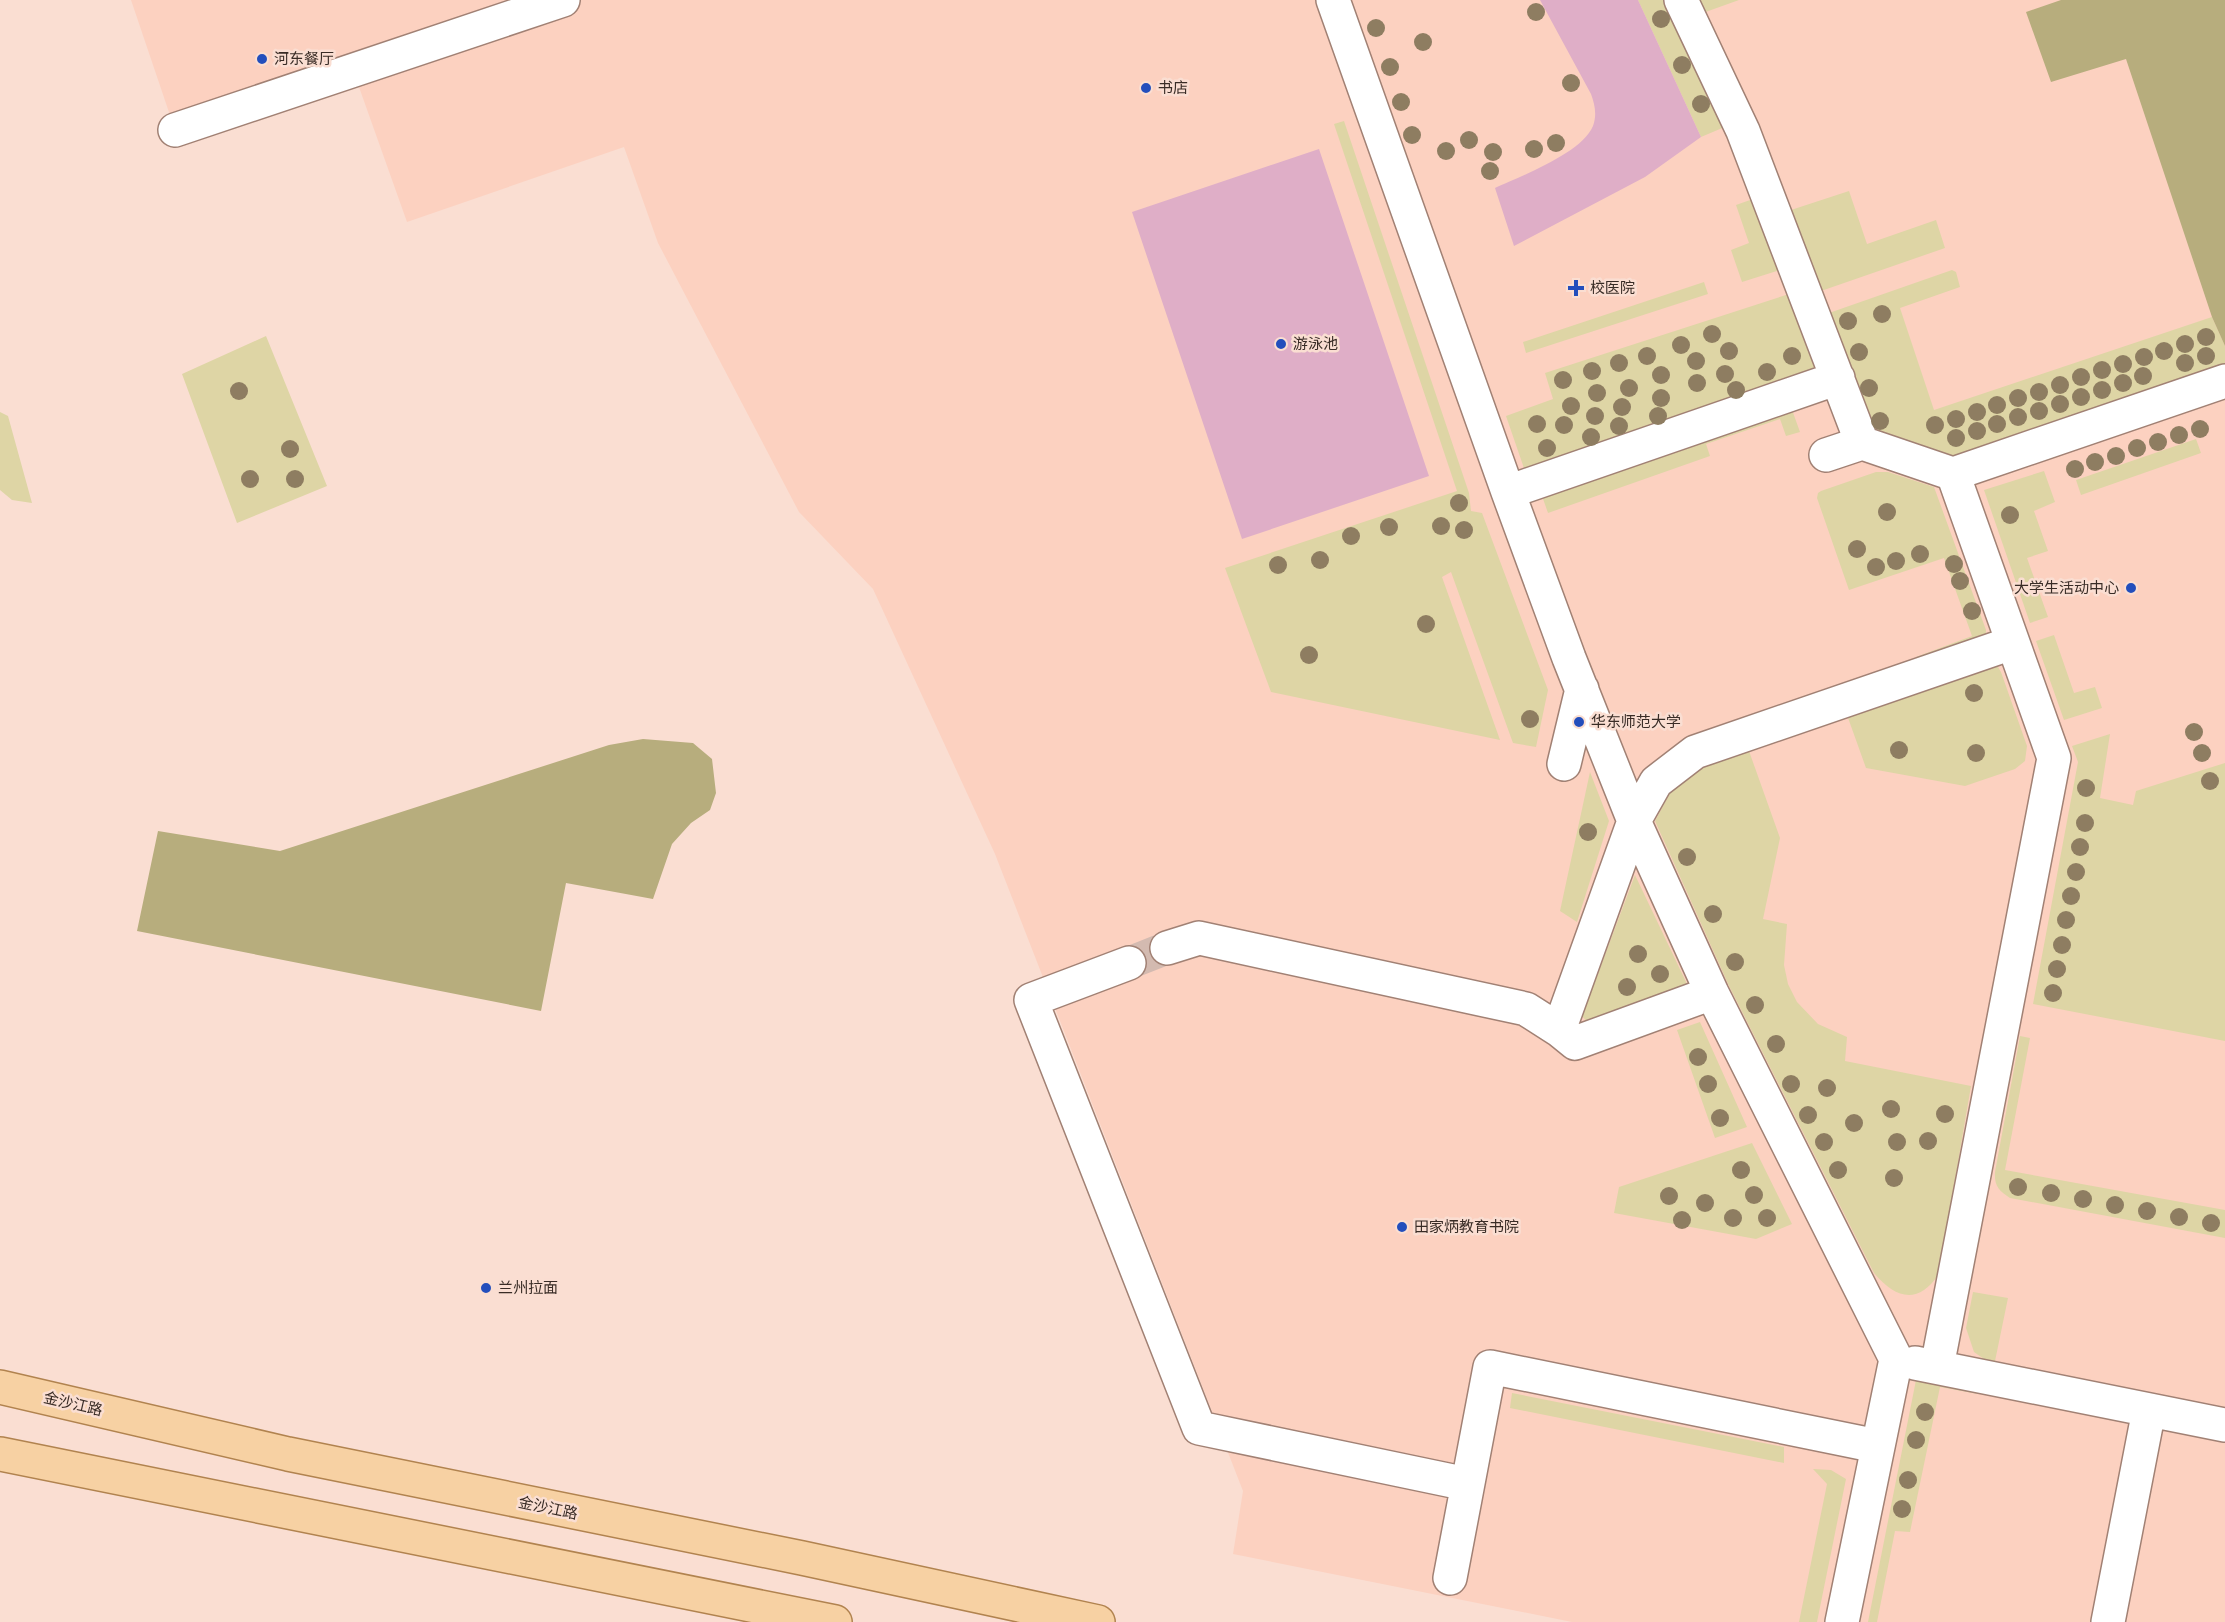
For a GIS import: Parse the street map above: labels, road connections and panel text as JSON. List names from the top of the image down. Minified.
{"streets":{"main road":["金沙江路"]},"places":{"other":["河东餐厅","书店","游泳池","大学生活动中心","华东师范大学","田家炳教育书院","兰州拉面"],"health":["校医院"]}}
